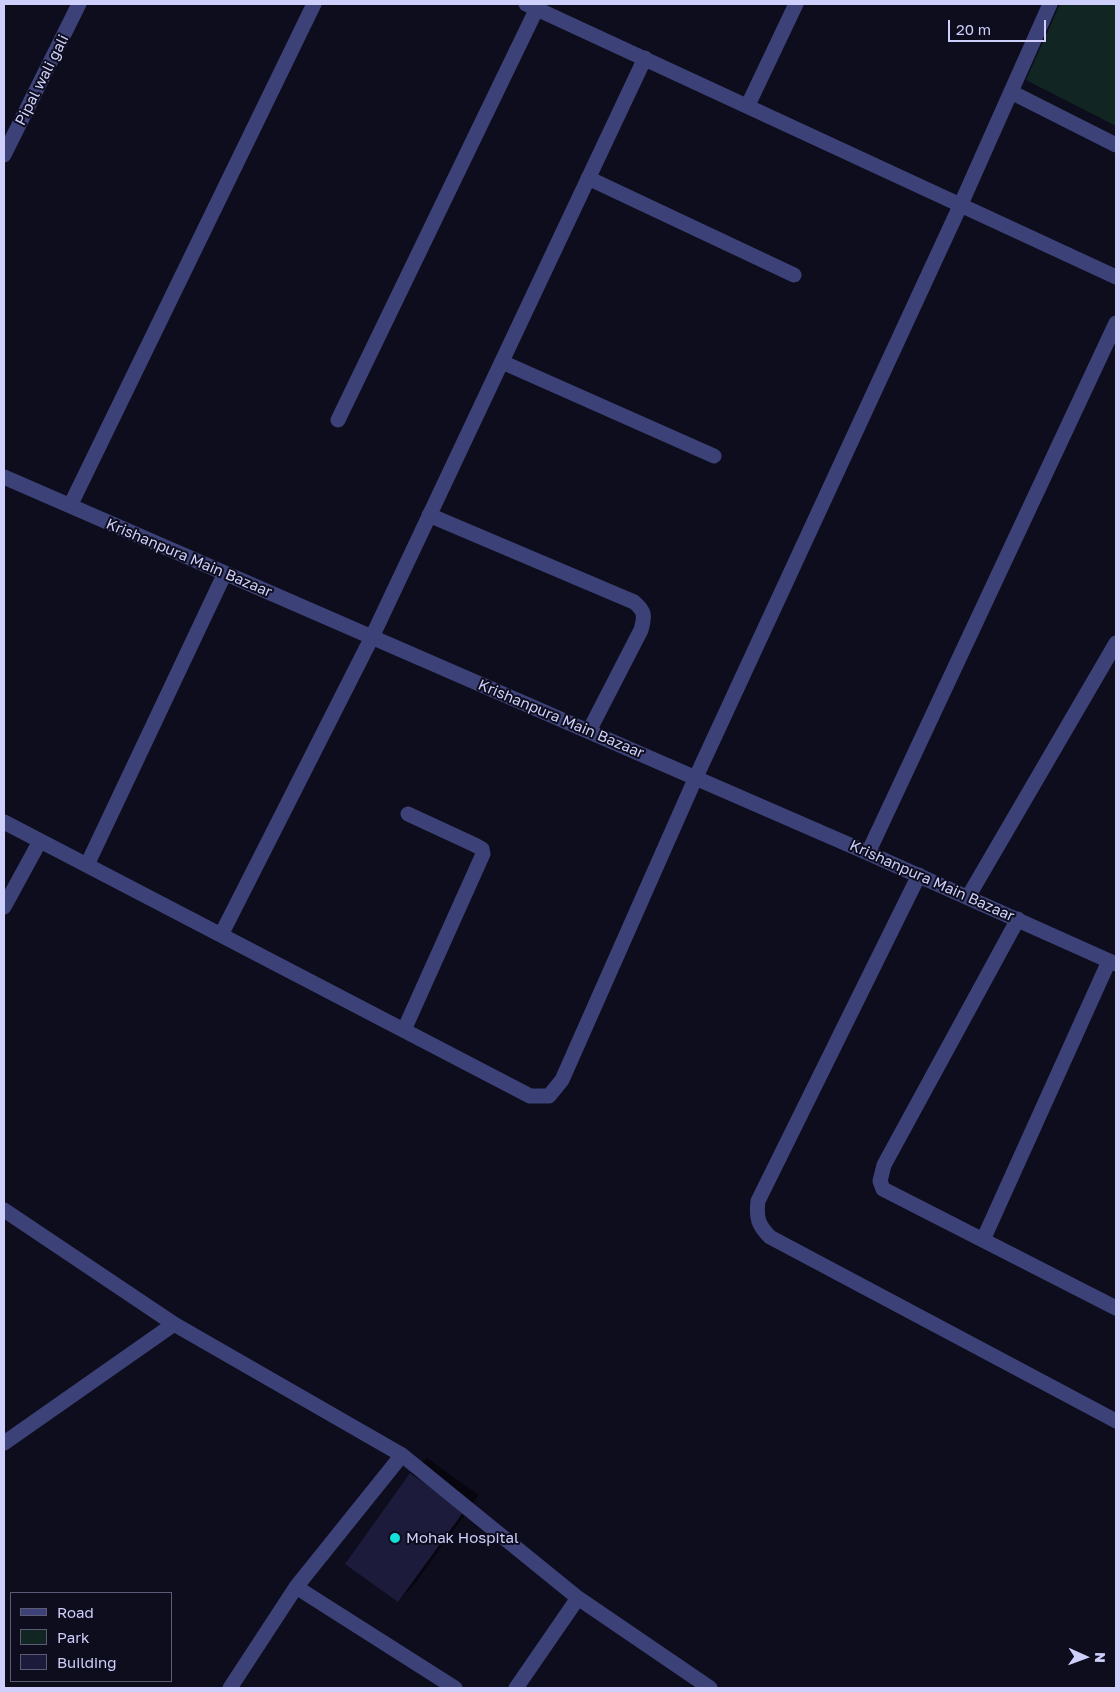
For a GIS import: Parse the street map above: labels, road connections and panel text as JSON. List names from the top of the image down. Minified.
{"streets":{"street":["Pipal wali gali","Krishanpura Main Bazaar"]},"places":["Mohak Hospital"],"legend":["Road","Park","Building"],"scale_bar":"20 m","north":"right"}
